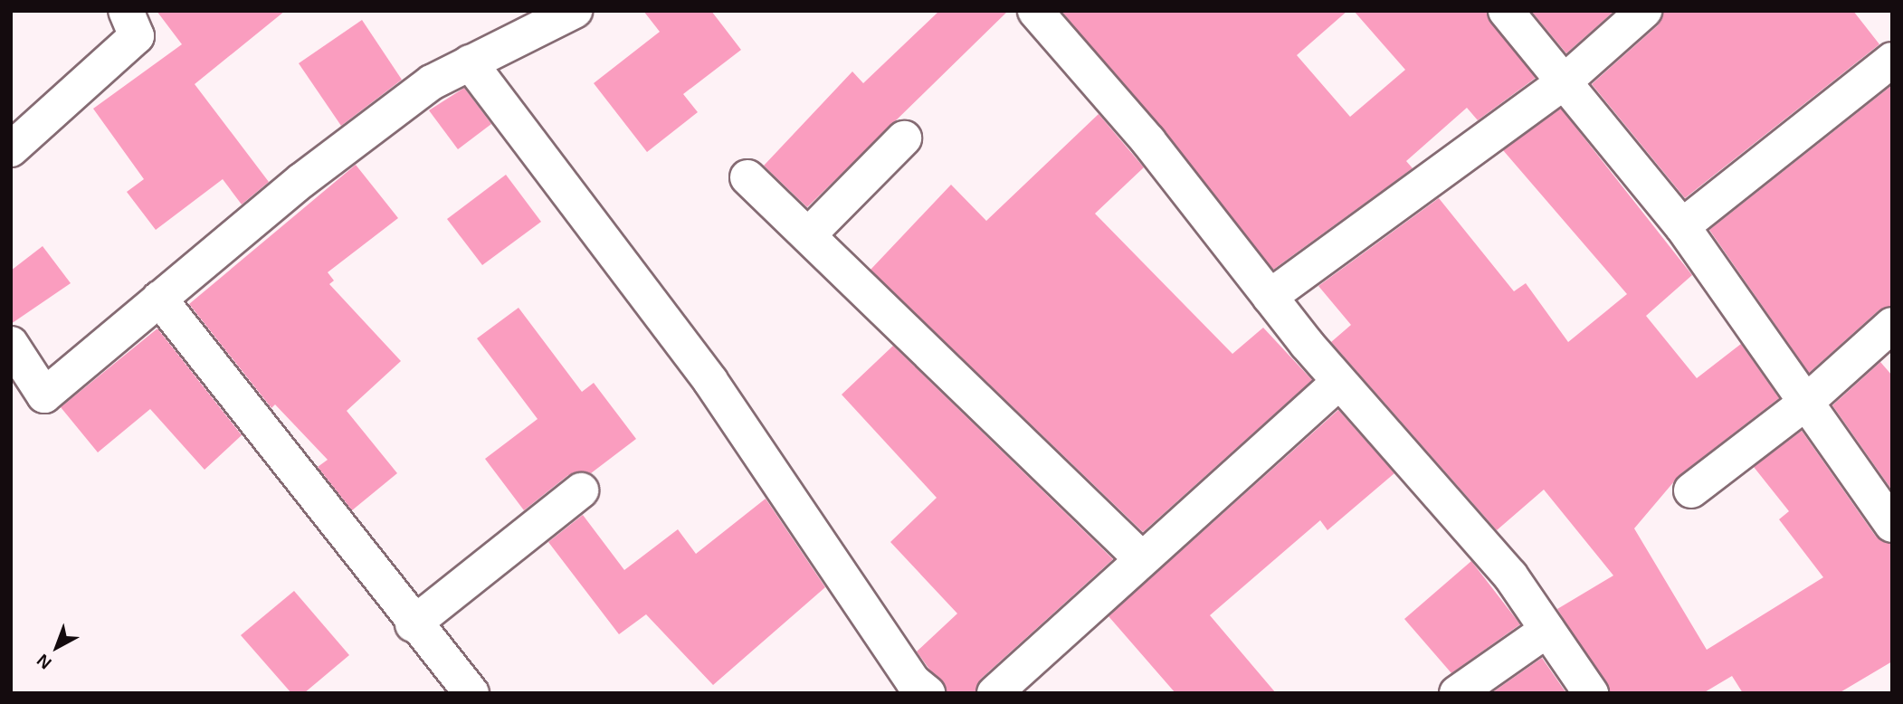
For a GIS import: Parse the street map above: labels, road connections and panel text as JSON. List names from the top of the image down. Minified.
{"north":"bottom left"}
